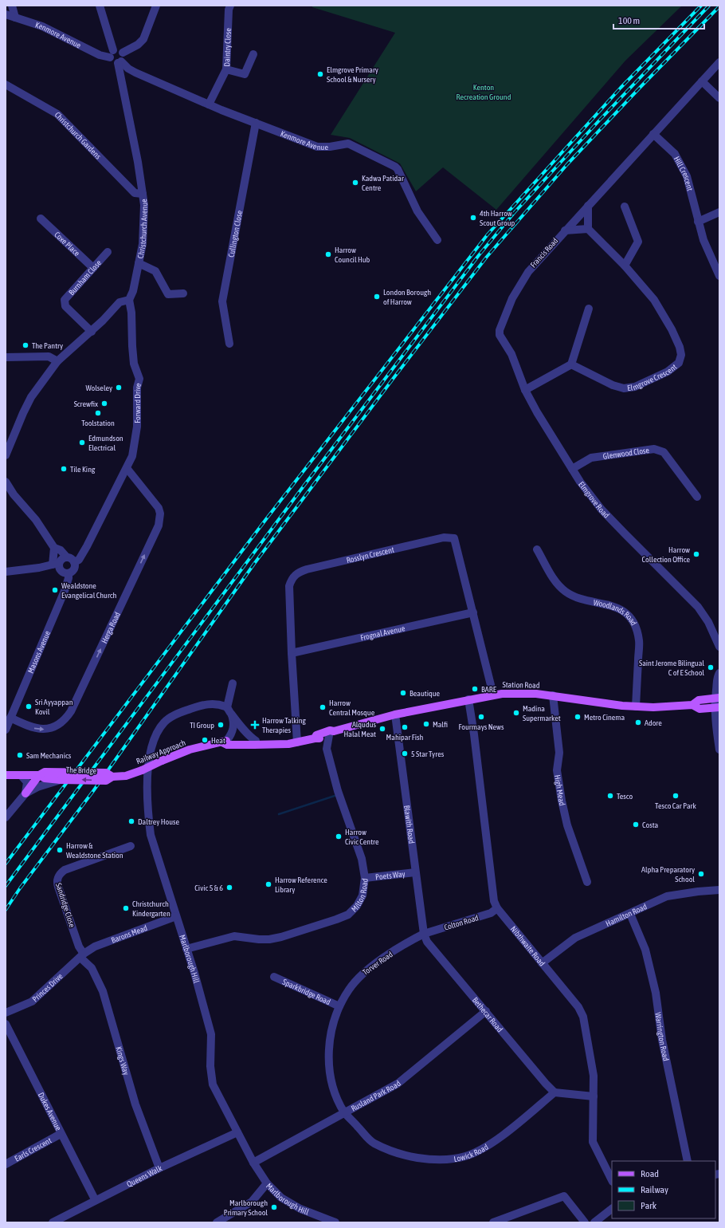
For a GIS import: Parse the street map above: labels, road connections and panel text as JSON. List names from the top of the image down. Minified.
{"streets":{"main road":["Station Road","Railway Approach","The Bridge"],"street":["Kenmore Avenue","Daintry Close","Christchurch Gardens","Hill Crescent","Christchurch Avenue","Cullington Close","Coxe Place","Francis Road","Burnham Close","Elmgrove Crescent","Forward Drive","Glenwood Close","Elmgrove Road","Rosslyn Crescent","Woodlands Road","Herga Road","Frognal Avenue","Masons Avenue","High Mead","Blawith Road","Poets Way","Milton Road","Sandridge Close","Hamilton Road","Colton Road","Barons Mead","Nibthwaite Road","Marlborough Hill","Torver Road","Princes Drive","Sparkbridge Road","Bethecar Road","Warrington Road","Kings Way","Rusland Park Road","Dukes Avenue","Earls Crescent","Lowick Road","Queens Walk"]},"crossings":[["Kenmore Avenue","Daintry Close"],["Kenmore Avenue","Christchurch Avenue"],["Kenmore Avenue","Cullington Close"],["Christchurch Gardens","Christchurch Avenue"],["Hill Crescent","Francis Road"],["Christchurch Avenue","Forward Drive"],["Coxe Place","Burnham Close"],["Francis Road","Elmgrove Road"],["Forward Drive","Herga Road"],["Glenwood Close","Elmgrove Road"],["Rosslyn Crescent","Frognal Avenue"],["Rosslyn Crescent","Station Road"],["Woodlands Road","Station Road"],["Herga Road","Masons Avenue"],["Station Road","Railway Approach"],["Station Road","High Mead"],["Station Road","Blawith Road"],["Station Road","Milton Road"],["Station Road","Nibthwaite Road"],["Railway Approach","The Bridge"],["Blawith Road","Poets Way"],["Blawith Road","Colton Road"],["Blawith Road","Torver Road"],["Blawith Road","Bethecar Road"],["Poets Way","Milton Road"],["Milton Road","Marlborough Hill"],["Sandridge Close","Barons Mead"],["Sandridge Close","Princes Drive"],["Sandridge Close","Kings Way"],["Hamilton Road","Nibthwaite Road"],["Hamilton Road","Warrington Road"],["Colton Road","Nibthwaite Road"],["Colton Road","Torver Road"],["Colton Road","Bethecar Road"],["Barons Mead","Marlborough Hill"],["Barons Mead","Princes Drive"],["Barons Mead","Kings Way"],["Marlborough Hill","Rusland Park Road"],["Marlborough Hill","Queens Walk"],["Torver Road","Sparkbridge Road"],["Torver Road","Bethecar Road"],["Torver Road","Rusland Park Road"],["Torver Road","Lowick Road"],["Princes Drive","Kings Way"],["Bethecar Road","Rusland Park Road"],["Bethecar Road","Lowick Road"],["Kings Way","Queens Walk"],["Rusland Park Road","Lowick Road"],["Dukes Avenue","Earls Crescent"],["Dukes Avenue","Queens Walk"]],"parks":["Kenton Recreation Ground"],"places":{"other":["Elmgrove Primary School & Nursery","Kadwa Patidar Centre","4th Harrow Scout Group","Harrow Council Hub","London Borough of Harrow","The Pantry","Wolseley","Screwfix","Toolstation","Edmundson Electrical","Tile King","Harrow Collection Office","Wealdstone Evangelical Church","Saint Jerome Bilingual C of E School","BARE","Beautique","Sri Ayyappan Kovil","Harrow Central Mosque","Madina Supermarket","Fourmays News","Metro Cinema","Adore","Malfi","TI Group","Mahipar Fish","Alqudus Halal Meat","Heat","5 Star Tyres","Sam Mechanics","Tesco","Tesco Car Park","Daltrey House","Costa","Harrow Civic Centre","Harrow & Wealdstone Station","Alpha Preparatory School","Harrow Reference Library","Civic 5 & 6","Christchurch Kindergarten","Marlborough Primary School"],"health":["Harrow Talking Therapies"]},"legend":["Road","Railway","Park"],"scale_bar":"100 m"}
